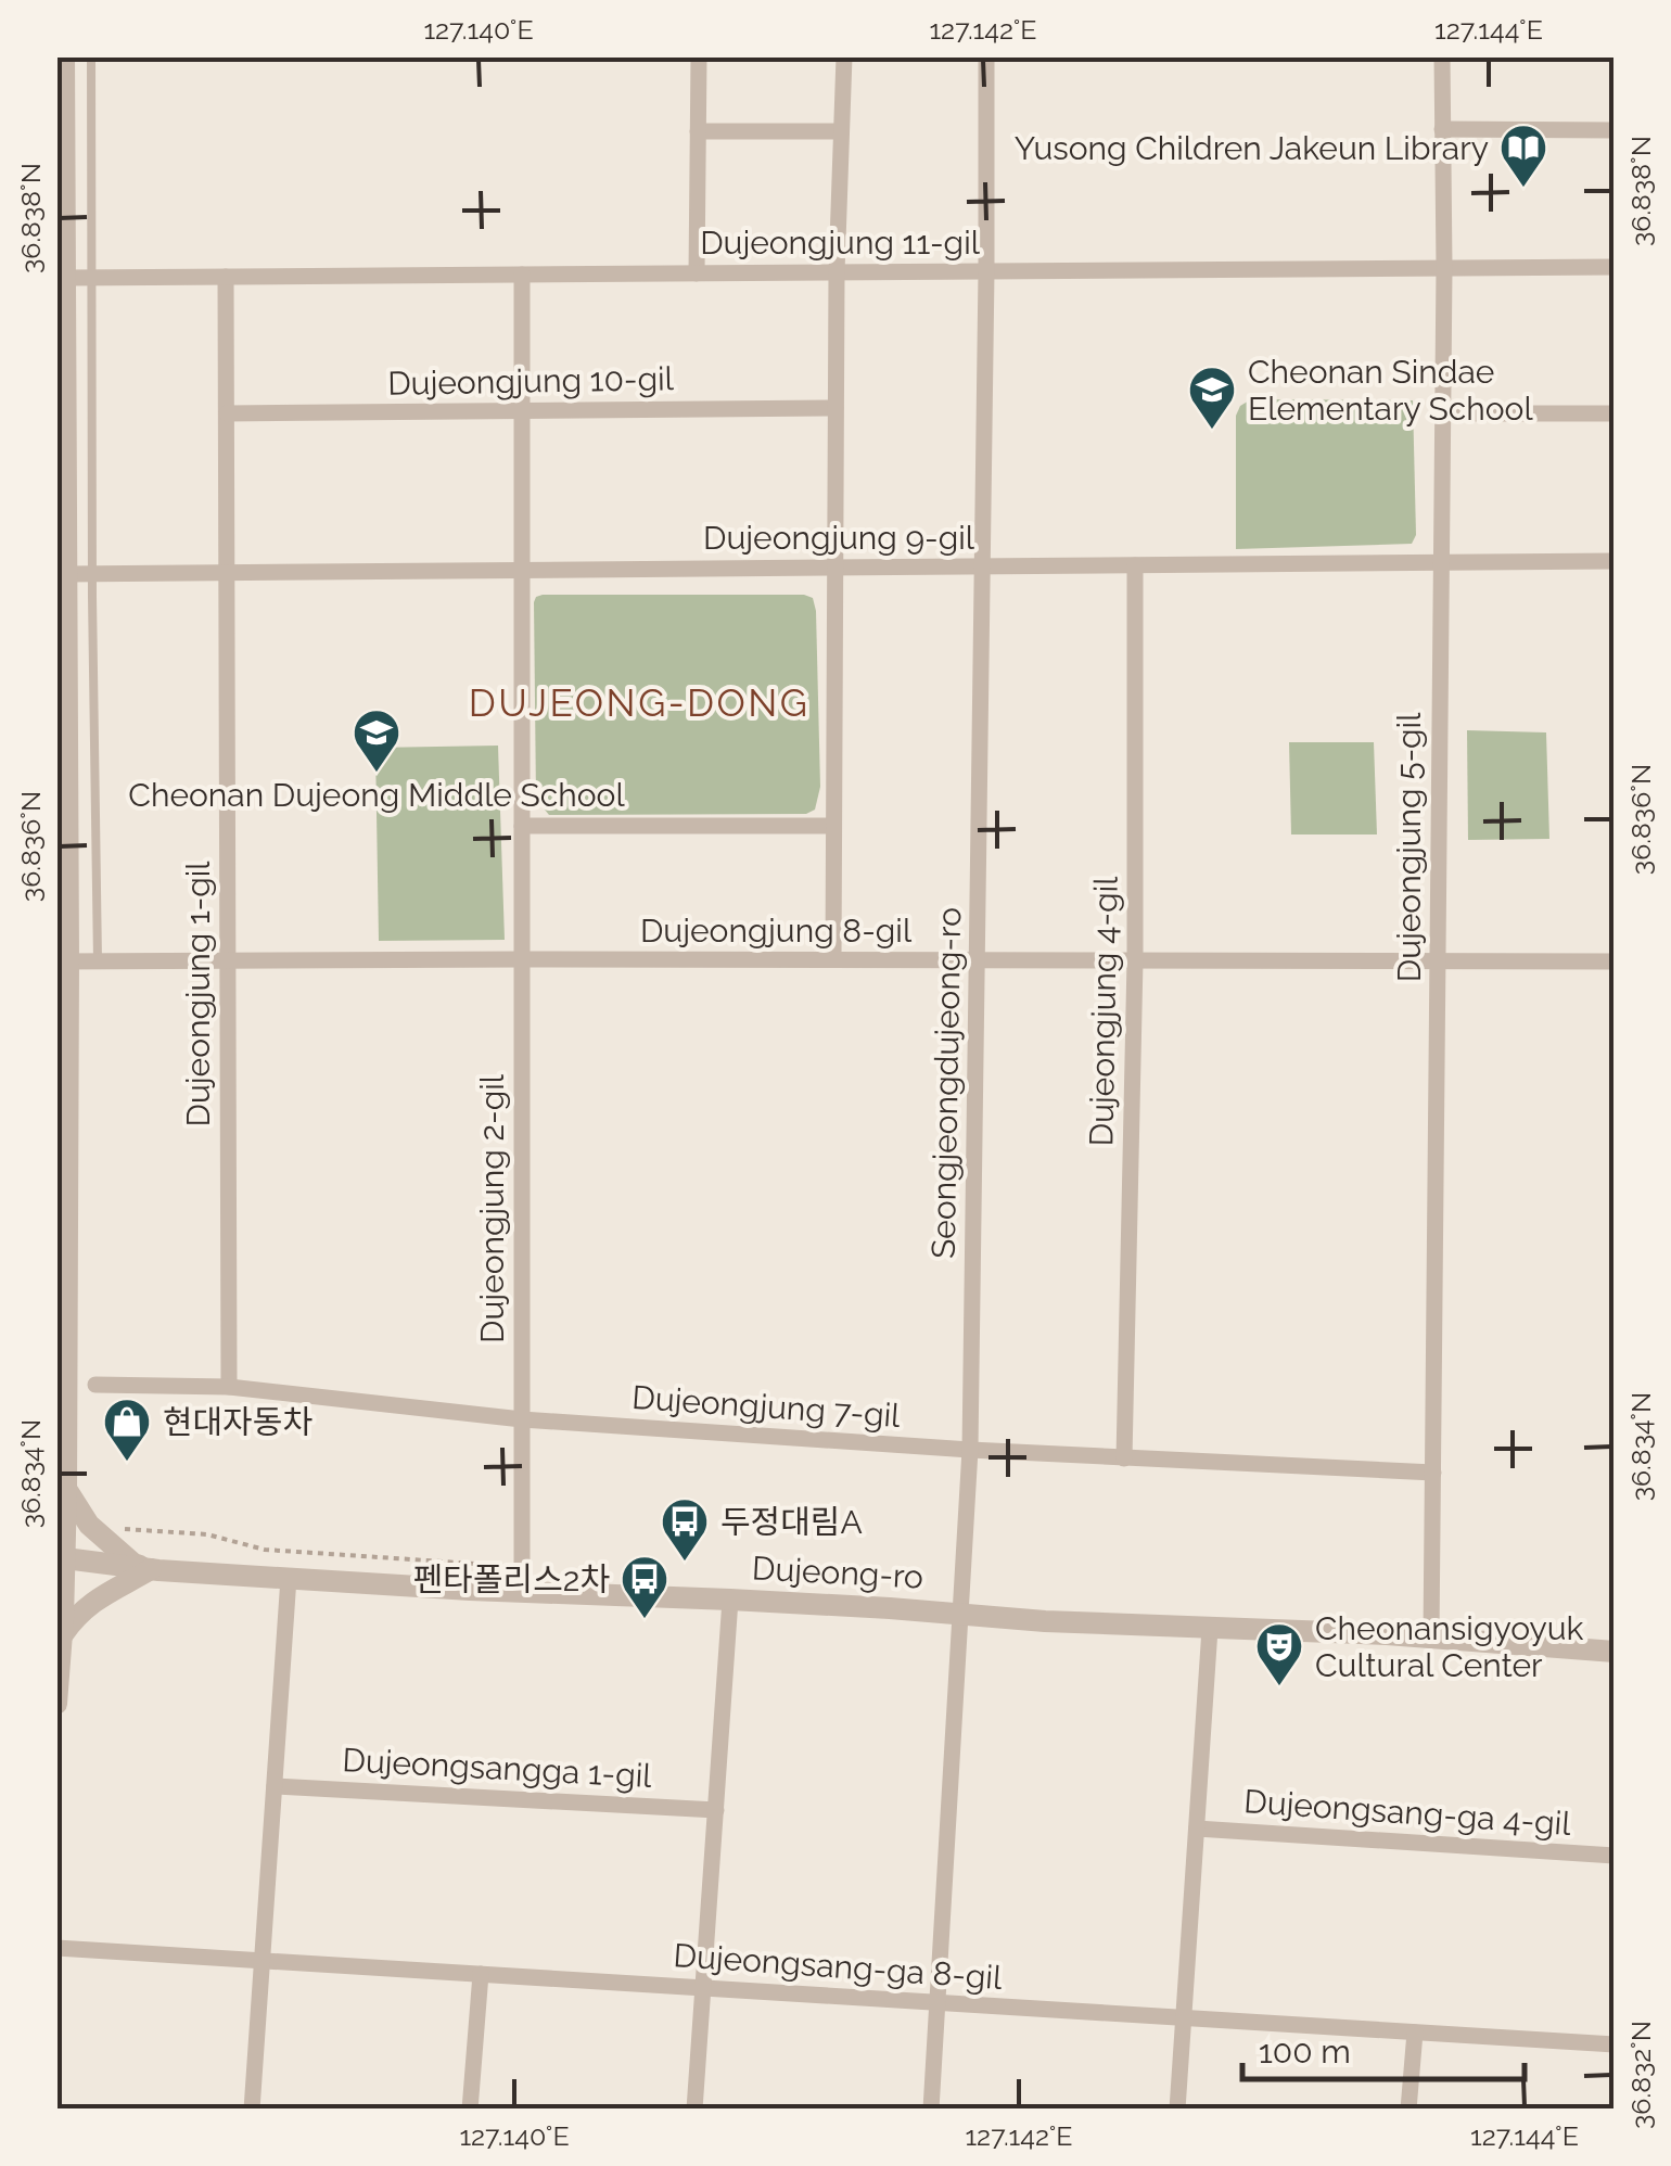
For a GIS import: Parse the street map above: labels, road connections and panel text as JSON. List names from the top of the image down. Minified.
{"streets":{"street":["Dujeongjung 11-gil","Dujeongjung 10-gil","Dujeongjung 9-gil","Dujeongjung 5-gil","Dujeongjung 8-gil","Dujeongjung 1-gil","Dujeongjung 4-gil","Seongjeongdujeong-ro","Dujeongjung 2-gil","Dujeongjung 7-gil","Dujeong-ro","Dujeongsangga 1-gil","Dujeongsang-ga 4-gil","Dujeongsang-ga 8-gil"]},"crossings":[["Dujeongjung 11-gil","Dujeongjung 5-gil"],["Dujeongjung 11-gil","Dujeongjung 1-gil"],["Dujeongjung 11-gil","Seongjeongdujeong-ro"],["Dujeongjung 11-gil","Dujeongjung 2-gil"],["Dujeongjung 10-gil","Dujeongjung 1-gil"],["Dujeongjung 10-gil","Dujeongjung 2-gil"],["Dujeongjung 9-gil","Dujeongjung 5-gil"],["Dujeongjung 9-gil","Dujeongjung 1-gil"],["Dujeongjung 9-gil","Dujeongjung 4-gil"],["Dujeongjung 9-gil","Seongjeongdujeong-ro"],["Dujeongjung 9-gil","Dujeongjung 2-gil"],["Dujeongjung 5-gil","Dujeongjung 8-gil"],["Dujeongjung 5-gil","Dujeongjung 7-gil"],["Dujeongjung 5-gil","Dujeong-ro"],["Dujeongjung 8-gil","Dujeongjung 1-gil"],["Dujeongjung 8-gil","Dujeongjung 4-gil"],["Dujeongjung 8-gil","Seongjeongdujeong-ro"],["Dujeongjung 8-gil","Dujeongjung 2-gil"],["Dujeongjung 1-gil","Dujeongjung 7-gil"],["Dujeongjung 4-gil","Dujeongjung 7-gil"],["Seongjeongdujeong-ro","Dujeongjung 7-gil"],["Seongjeongdujeong-ro","Dujeong-ro"],["Seongjeongdujeong-ro","Dujeongsang-ga 8-gil"],["Dujeongjung 2-gil","Dujeongjung 7-gil"],["Dujeongjung 2-gil","Dujeong-ro"],["Dujeong-ro","Dujeongsang-ga 4-gil"],["Dujeongsang-ga 4-gil","Dujeongsang-ga 8-gil"]],"districts":["DUJEONG-DONG"],"places":{"library":["Yusong Children Jakeun Library"],"school or university":["Cheonan Sindae Elementary School","Cheonan Dujeong Middle School"],"shop":["현대자동차"],"bus stop":["두정대림A","펜타폴리스2차"],"theatre":["Cheonansigyoyuk Cultural Center"]},"scale_bar":"100 m","coordinates":["127.140°E","127.142°E","127.144°E","36.838°N","36.836°N","36.834°N","36.832°N"]}
